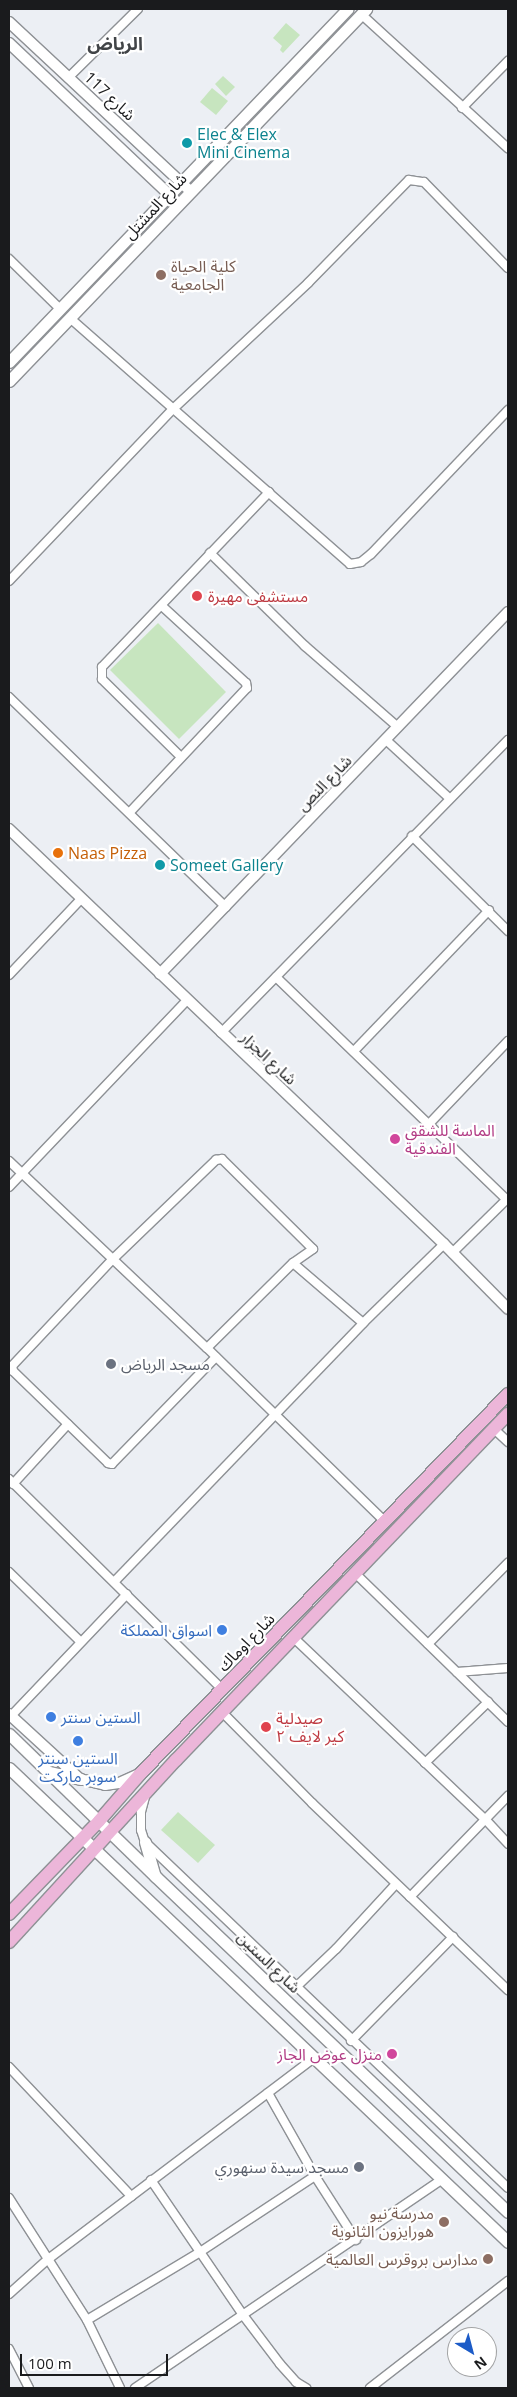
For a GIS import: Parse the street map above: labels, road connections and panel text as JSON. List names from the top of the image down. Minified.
{"streets":{"main road":["شارع المشتل","شارع اوماك","شارع الستين"],"street":["شارع 117","شارع النص","شارع الجزار"]},"crossings":[["شارع 117","شارع المشتل"],["شارع النص","شارع الجزار"],["شارع اوماك","شارع الستين"]],"districts":["الرياض"],"places":["Elec & Elex Mini Cinema","كلية الحياة الجامعية","مستشفى مهيرة","Naas Pizza","Someet Gallery","الماسة للشقق الفندقية","مسجد الرياض","اسواق المملكة","الستين سنتر","صيدلية كير لايف ٢","الستين سنتر سوبر ماركت","منزل عوض الجاز","مسجد سيدة سنهوري","مدرسة نيو هورايزون الثانوية","مدارس بروقرس العالمية"],"scale_bar":"100 m","north":"bottom right"}
